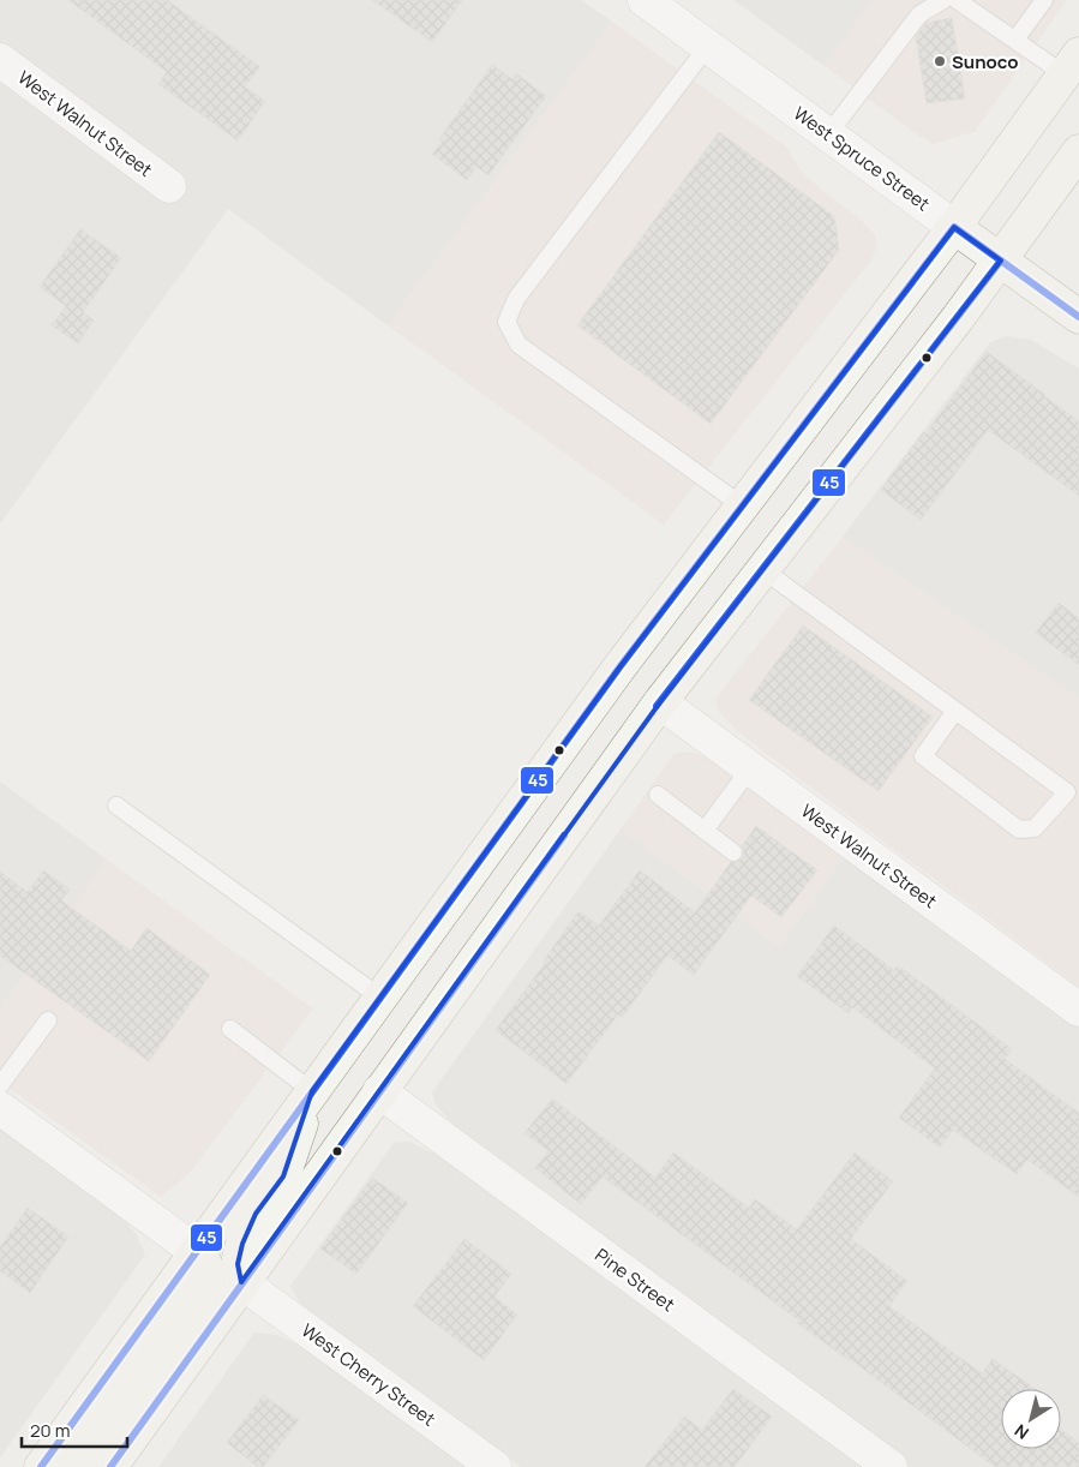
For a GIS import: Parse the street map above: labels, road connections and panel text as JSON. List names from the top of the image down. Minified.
{"streets":{"street":["West Walnut Street","West Spruce Street","Pine Street","West Cherry Street"]},"places":["Sunoco"],"lines":["transit line 45"],"scale_bar":"20 m","north":"bottom left"}
